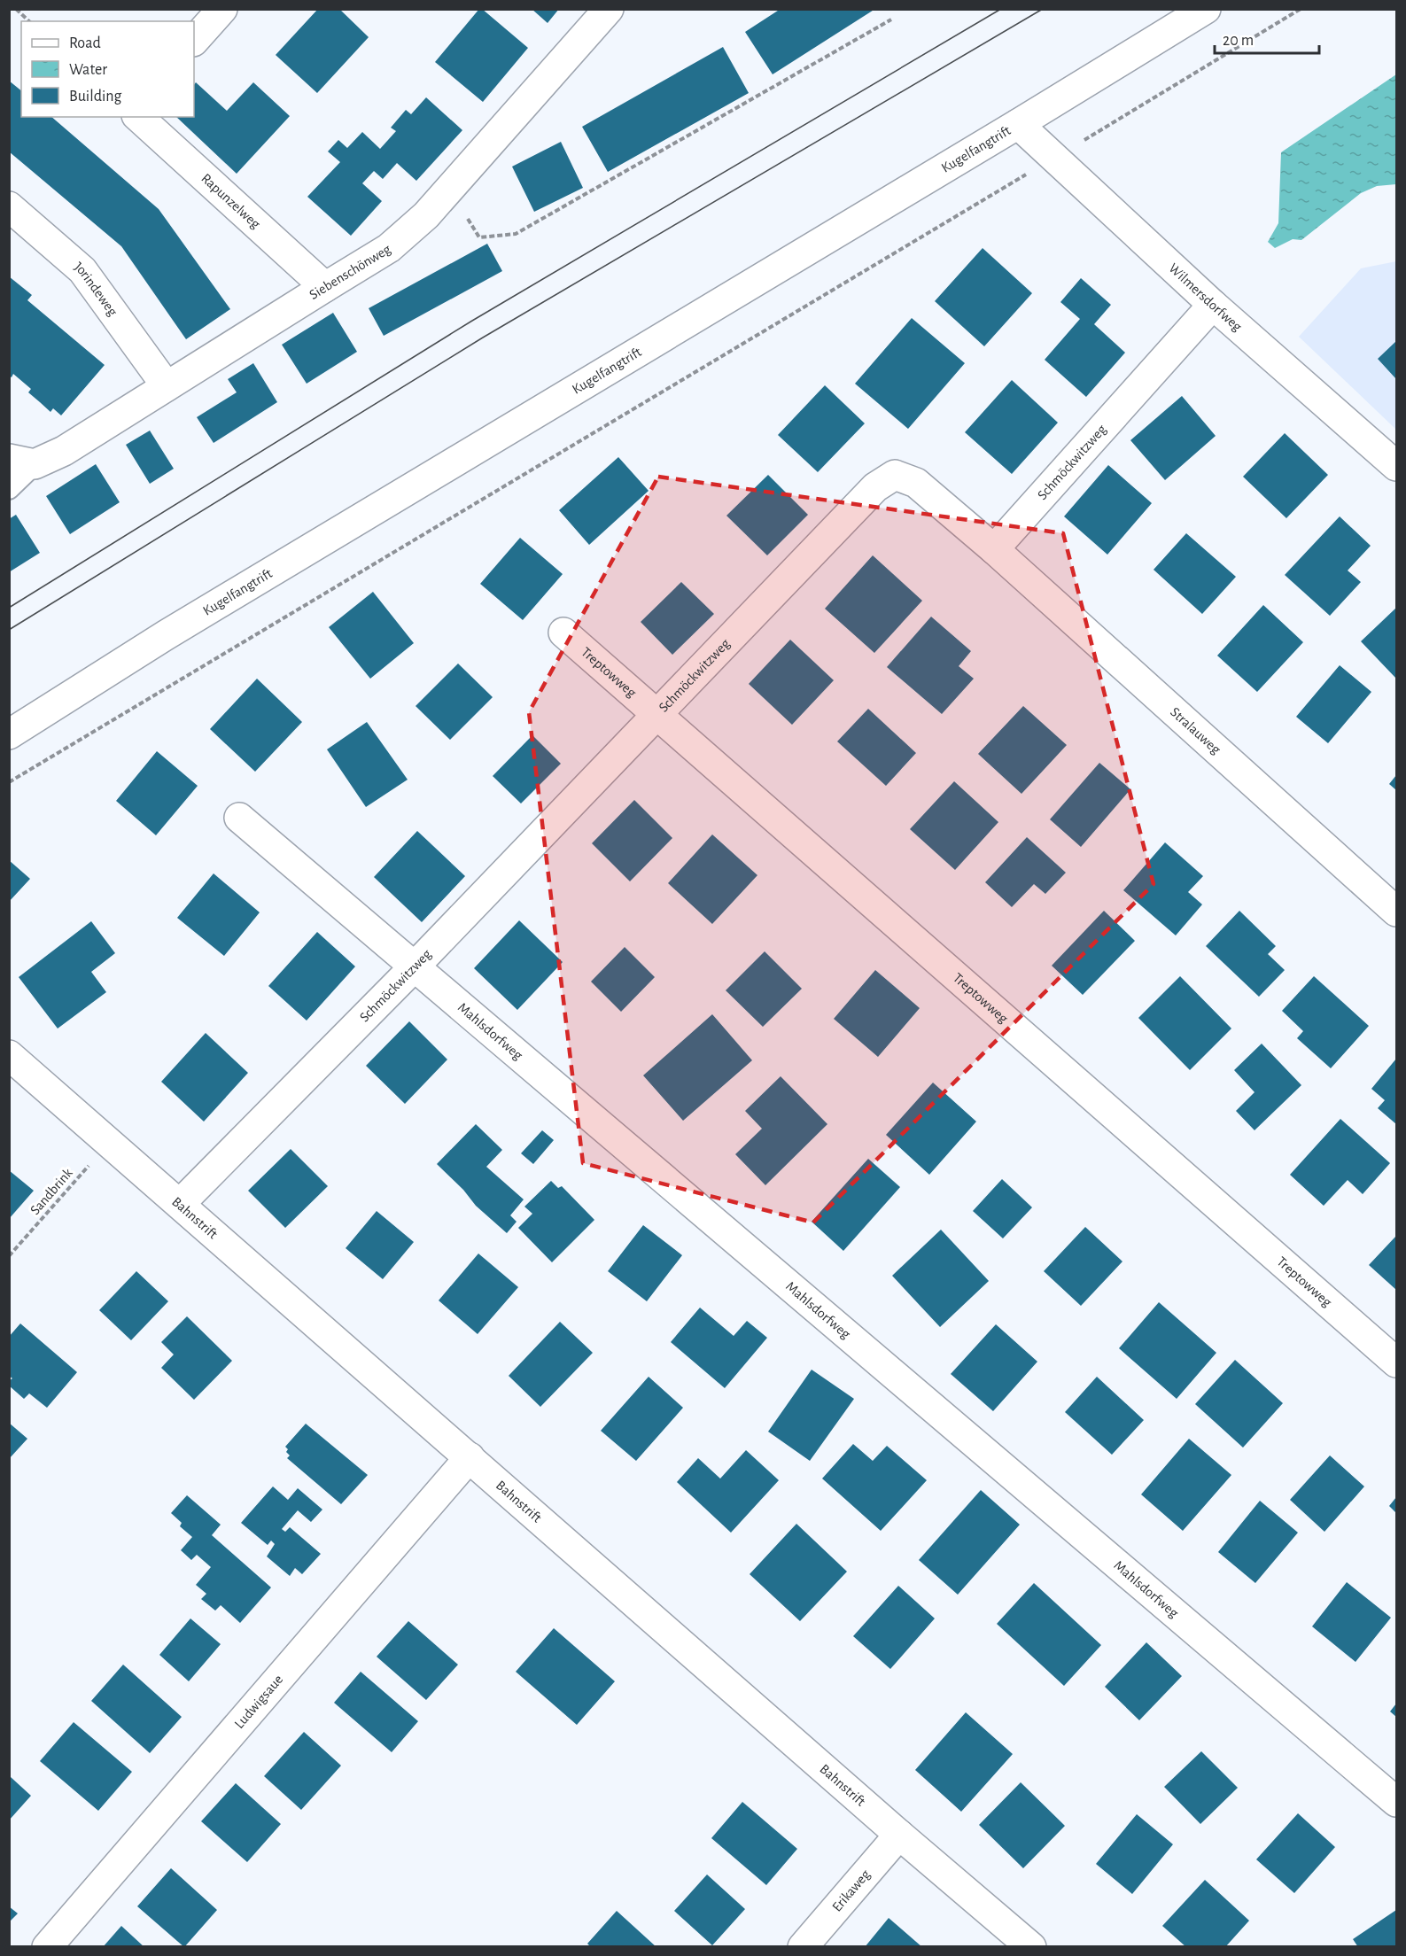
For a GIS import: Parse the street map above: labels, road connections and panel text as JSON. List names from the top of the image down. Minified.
{"streets":{"street":["Kugelfangtrift","Rapunzelweg","Siebenschönweg","Jorindeweg","Wilmersdorfweg","Schmöckwitzweg","Treptowweg","Stralauweg","Mahlsdorfweg","Bahnstrift","Ludwigsaue","Erikaweg"],"path":["Sandbrink"]},"crossings":[["Kugelfangtrift","Wilmersdorfweg"],["Rapunzelweg","Siebenschönweg"],["Siebenschönweg","Jorindeweg"],["Wilmersdorfweg","Schmöckwitzweg"],["Schmöckwitzweg","Treptowweg"],["Schmöckwitzweg","Stralauweg"],["Schmöckwitzweg","Mahlsdorfweg"],["Schmöckwitzweg","Bahnstrift"],["Sandbrink","Bahnstrift"],["Bahnstrift","Ludwigsaue"],["Bahnstrift","Erikaweg"]],"legend":["Road","Water","Building"],"scale_bar":"20 m"}
